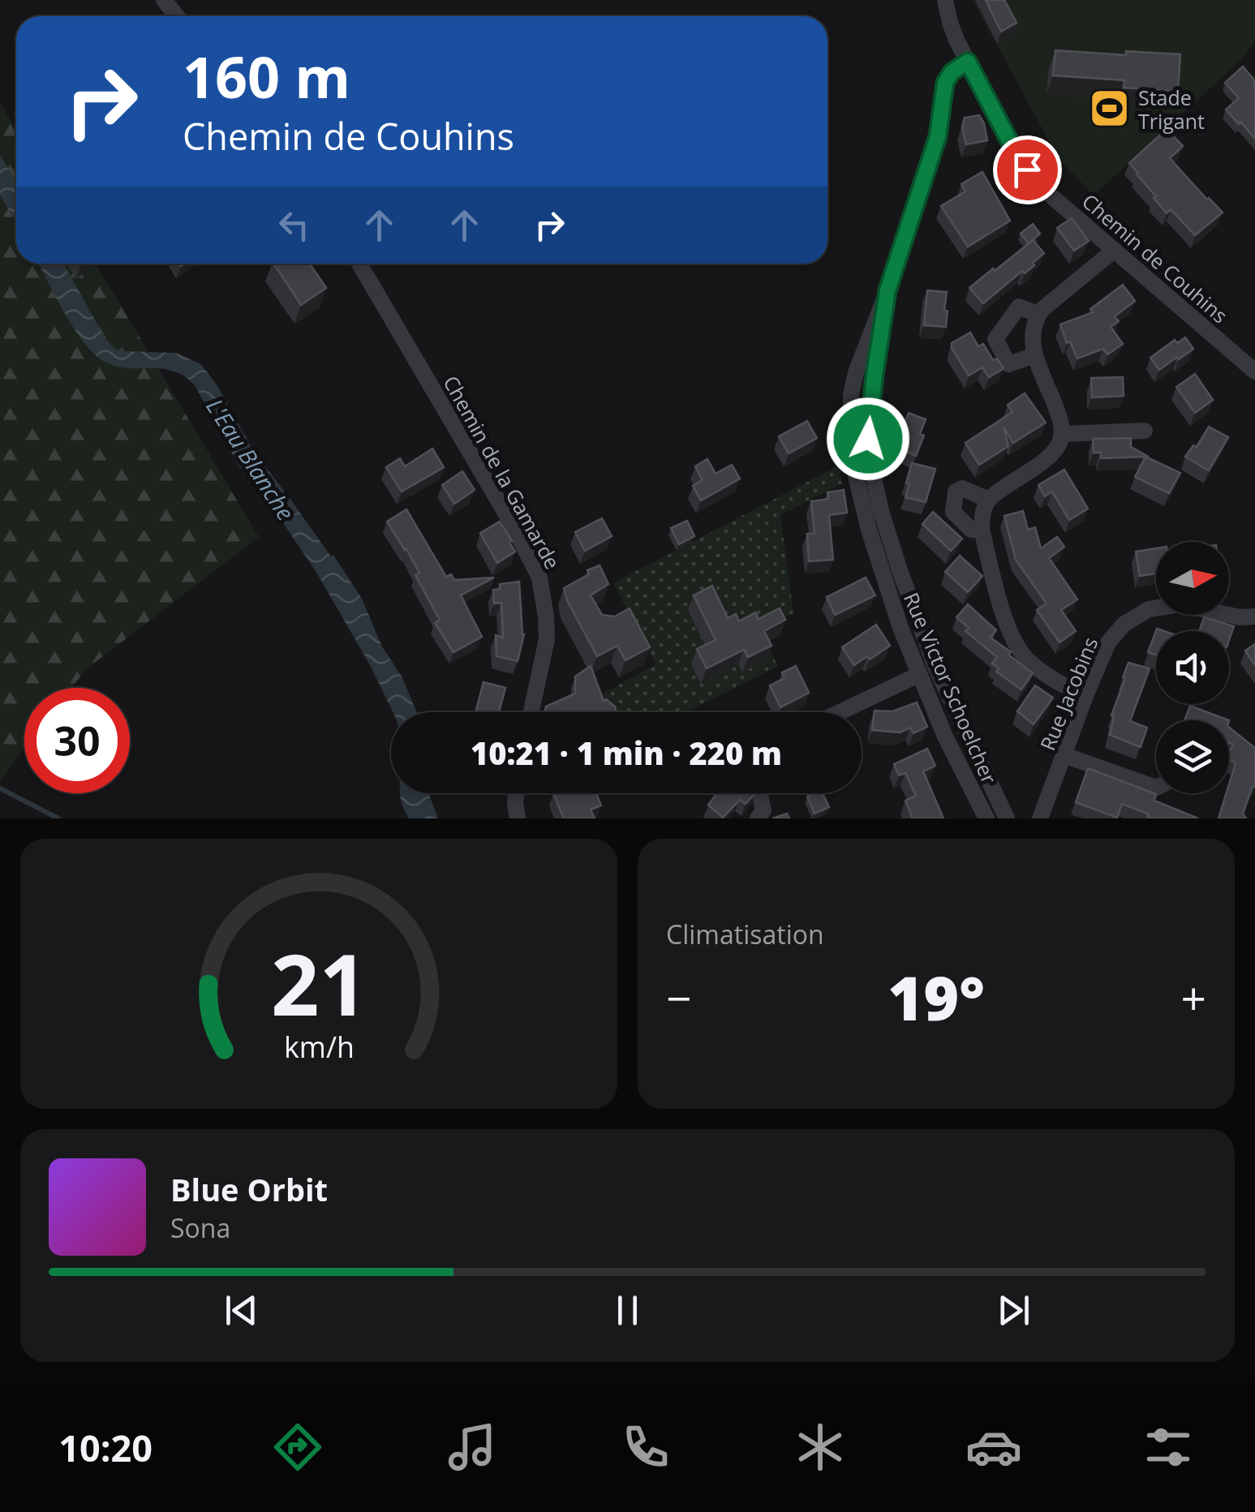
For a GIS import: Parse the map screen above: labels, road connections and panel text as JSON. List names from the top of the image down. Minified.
{"streets":{"street":["Chemin de Couhins","Chemin de la Gamarde","Rue Victor Schoelcher","Rue Jacobins"]},"crossings":[["Chemin de Couhins","Rue Victor Schoelcher"]],"water":["L'Eau Blanche"],"places":{"sports":["Stade Trigant"]},"north":"right","page":{"turn":["160 m","Chemin de Couhins"],"limit":"30","trip":"10:21 · 1 min · 220 m","tile":"Climatisation","heat":["−","19°","+"],"song":["Blue Orbit","Sona"],"tabs":"10:20","gauge":["21","km/h"]}}
